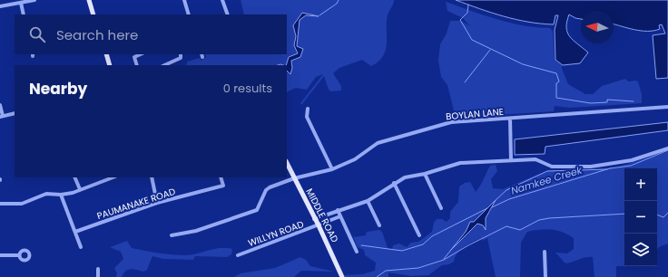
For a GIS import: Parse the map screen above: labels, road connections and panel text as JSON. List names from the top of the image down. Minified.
{"streets":{"main road":["MIDDLE ROAD"],"street":["BOYLAN LANE","PAUMANAKE ROAD","WILLYN ROAD"]},"crossings":[["BOYLAN LANE","MIDDLE ROAD"],["MIDDLE ROAD","WILLYN ROAD"]],"water":["Namkee Creek"],"north":"left","page":{"search":"Search here","heading":["Nearby","0 results"],"map_buttons":["+","−"]}}
